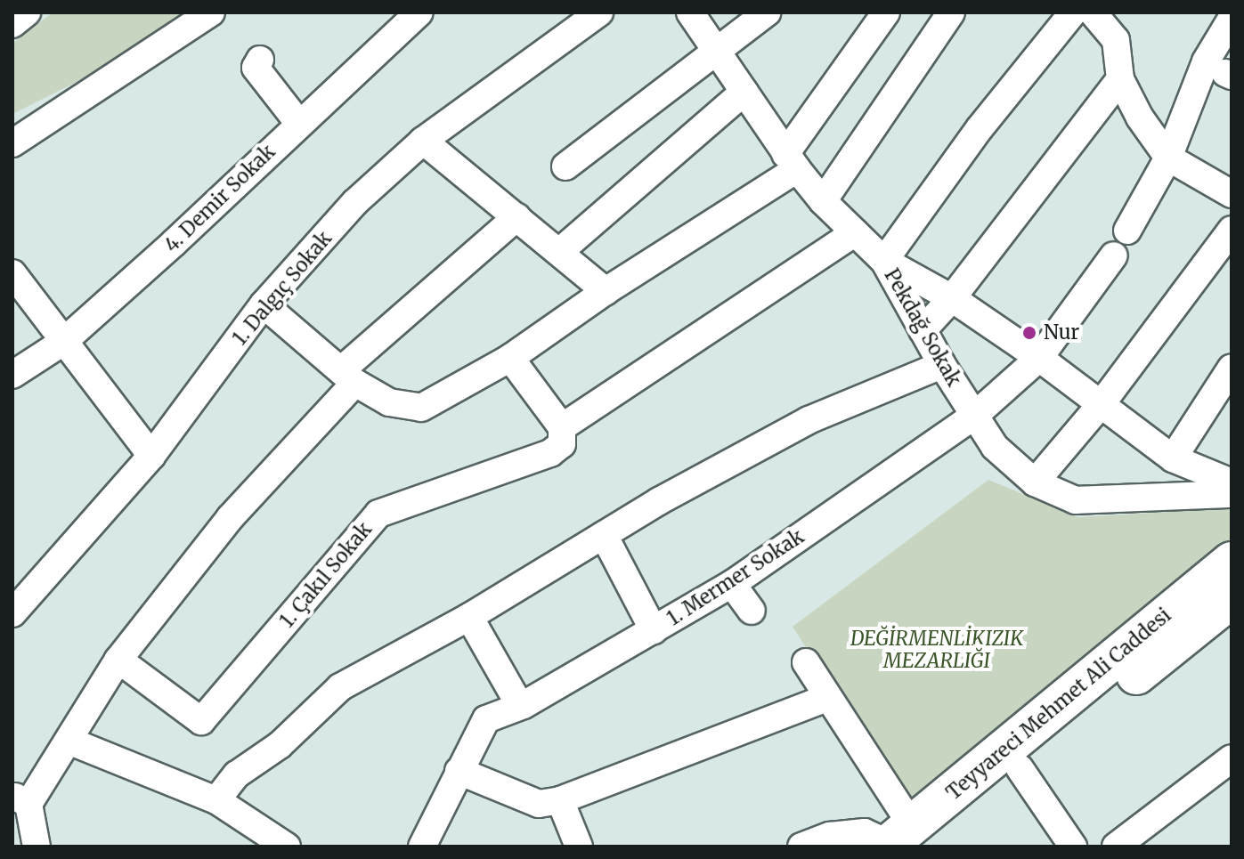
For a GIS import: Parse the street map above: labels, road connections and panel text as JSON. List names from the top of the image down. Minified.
{"streets":{"main road":["Teyyareci Mehmet Ali Caddesi"],"street":["4. Demir Sokak","1. Dalgıç Sokak","Pekdağ Sokak","1. Çakıl Sokak","1. Mermer Sokak"]},"crossings":[["Pekdağ Sokak","1. Çakıl Sokak"],["Pekdağ Sokak","1. Mermer Sokak"]],"parks":["DEĞİRMENLİKIZIK MEZARLIĞI"],"places":["Nur"]}
